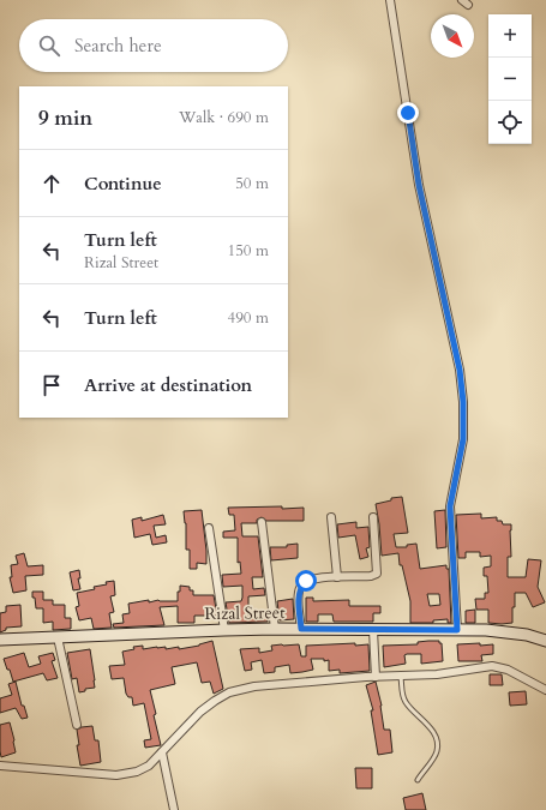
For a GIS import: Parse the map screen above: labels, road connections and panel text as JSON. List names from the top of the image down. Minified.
{"streets":{"main road":["Rizal Street"]},"north":"bottom right","page":{"map_buttons":["+","−"],"search":"Search here","heading":["9 min","Walk · 690 m"],"list":[["Continue","50 m"],["Turn left","Rizal Street","150 m"],["Turn left","490 m"],"Arrive at destination"]}}
